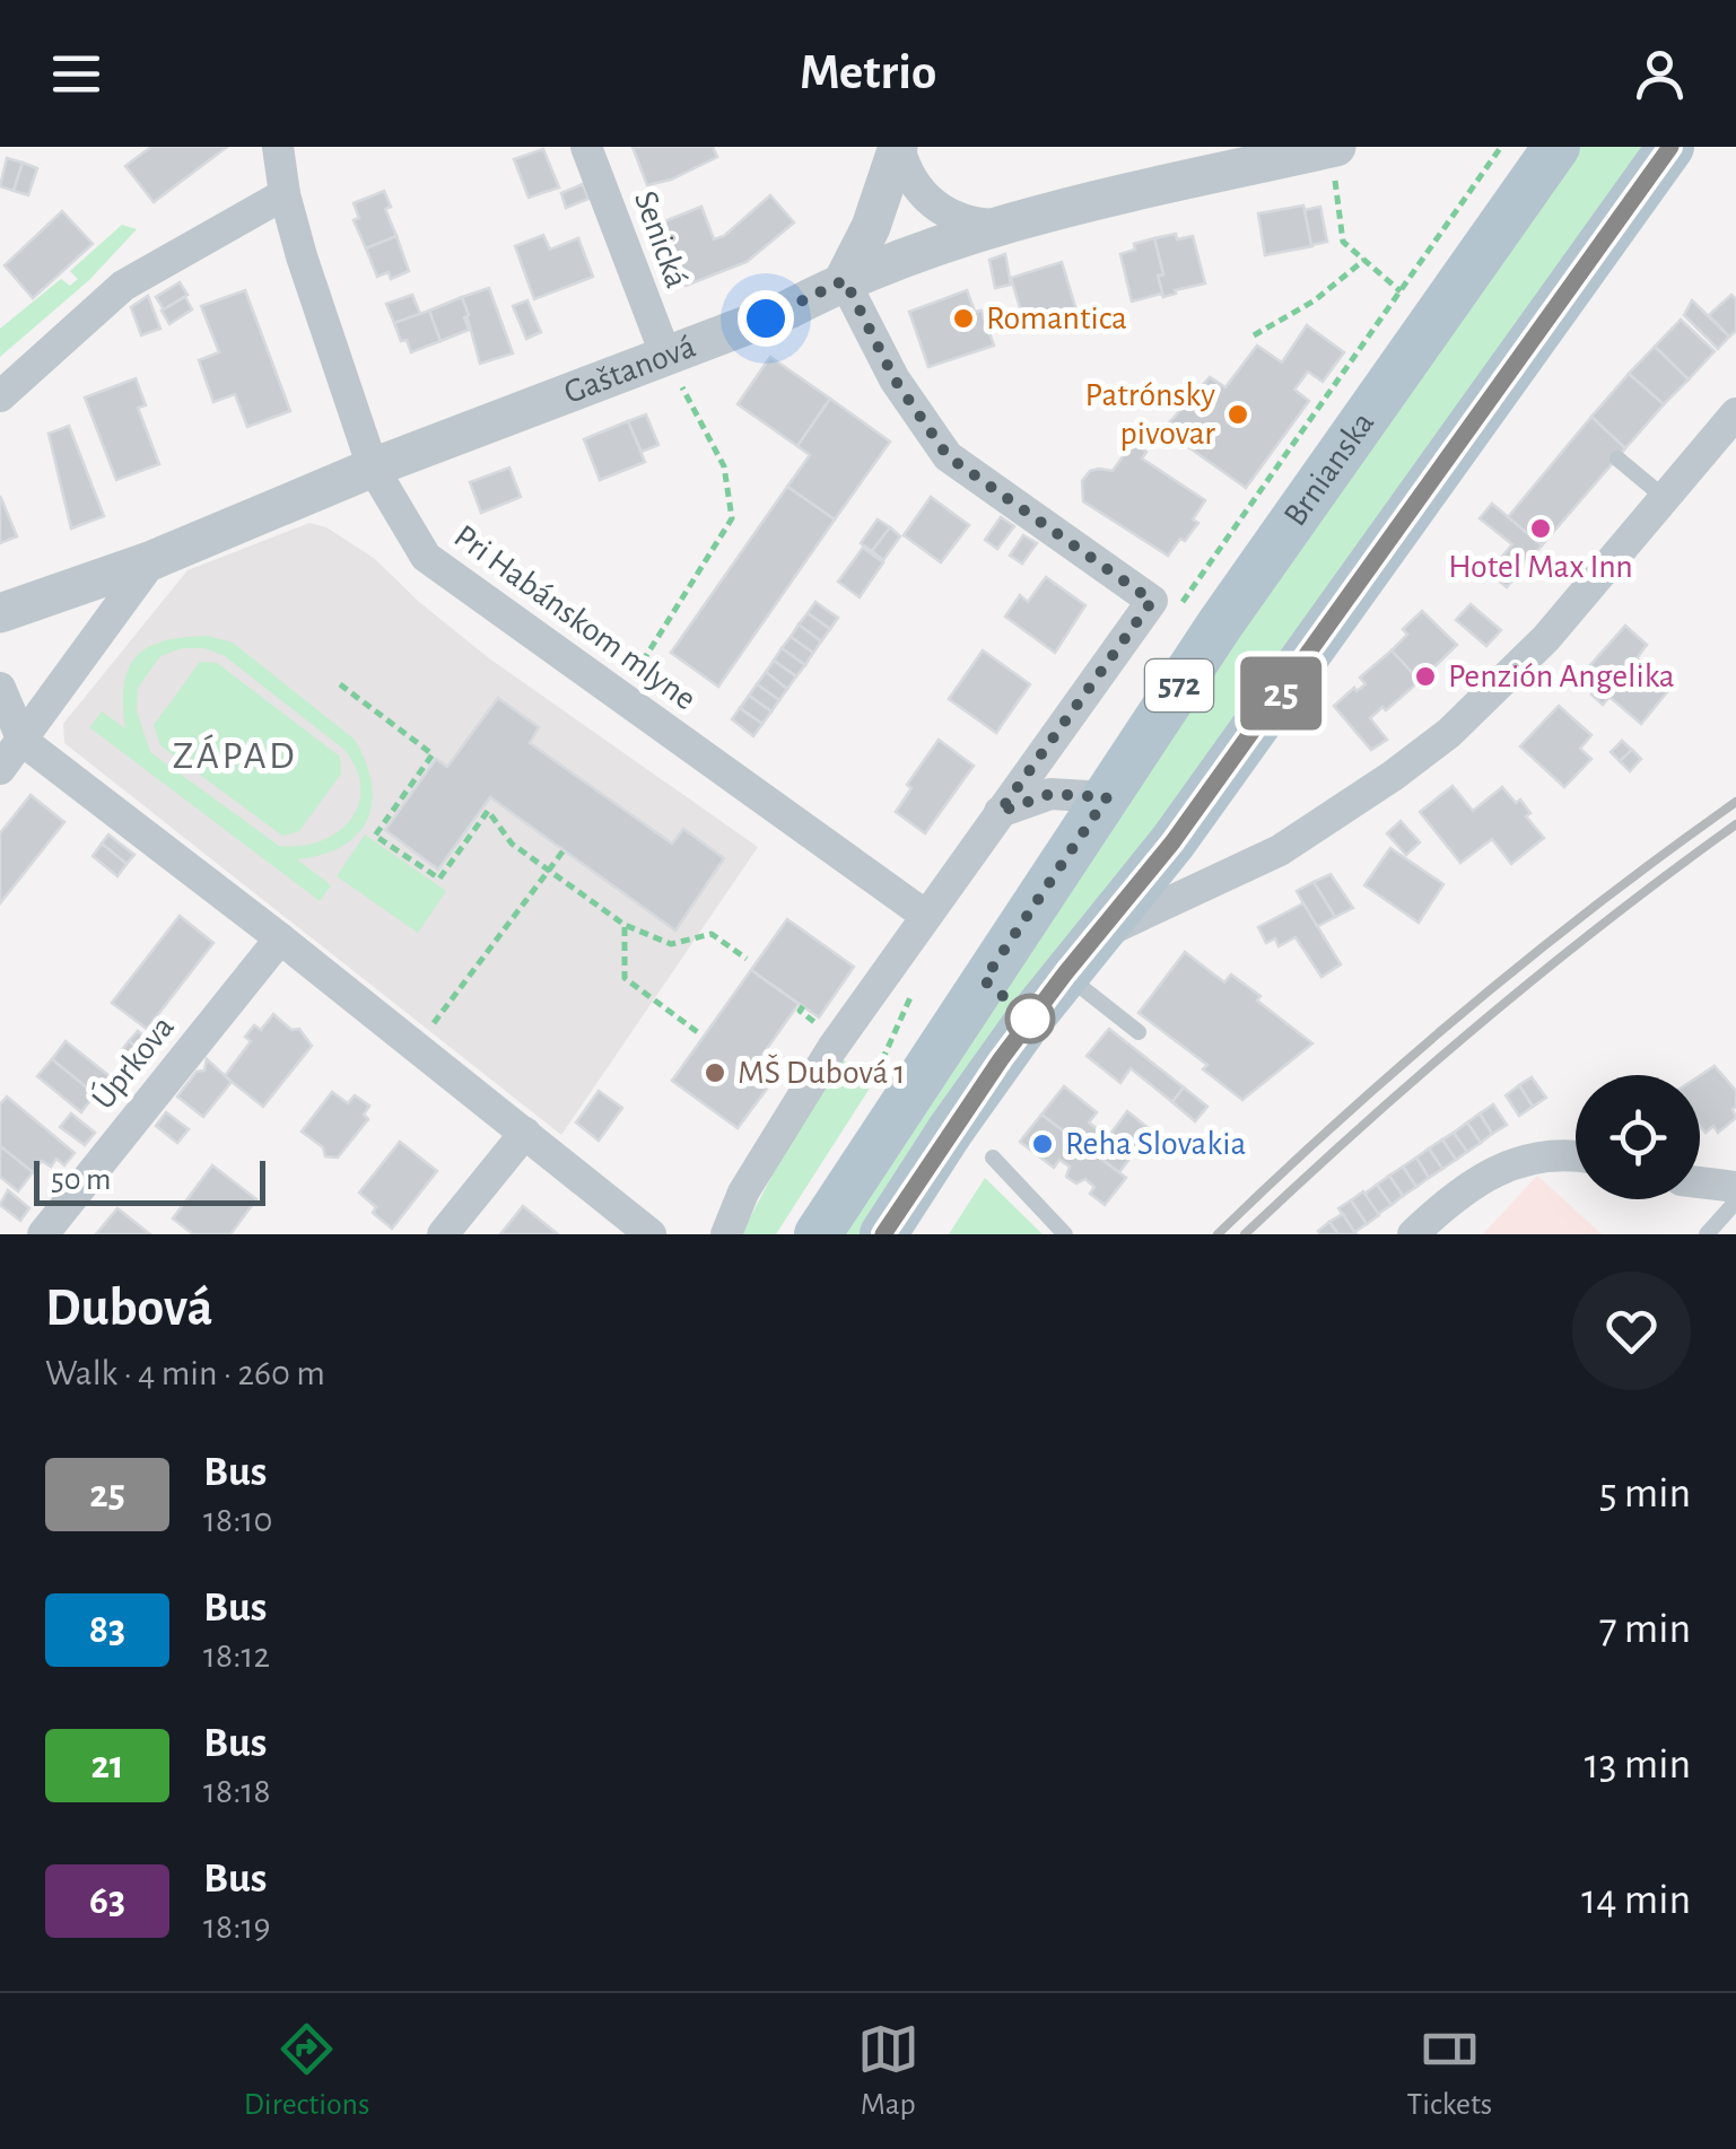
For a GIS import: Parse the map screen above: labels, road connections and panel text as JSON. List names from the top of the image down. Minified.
{"streets":{"main road":["Brnianska","572"],"street":["Senická","Gaštanová","Pri Habánskom mlyne","Úprkova"]},"crossings":[["Senická","Gaštanová"],["Gaštanová","Pri Habánskom mlyne"]],"districts":["ZÁPAD"],"places":["Romantica","Patrónsky pivovar","Hotel Max Inn","Penzión Angelika","MŠ Dubová 1","Reha Slovakia"],"lines":["bus line 25"],"scale_bar":"50 m","page":{"header":"Metrio","on_map":"25","scale":"50 m","heading":["Dubová","Walk · 4 min · 260 m"],"list":[{"mark":"25","name":"Bus","note":"18:10","value":"5 min"},{"mark":"83","name":"Bus","note":"18:12","value":"7 min"},{"mark":"21","name":"Bus","note":"18:18","value":"13 min"},{"mark":"63","name":"Bus","note":"18:19","value":"14 min"}],"tabs":["Directions","Map","Tickets"]}}
